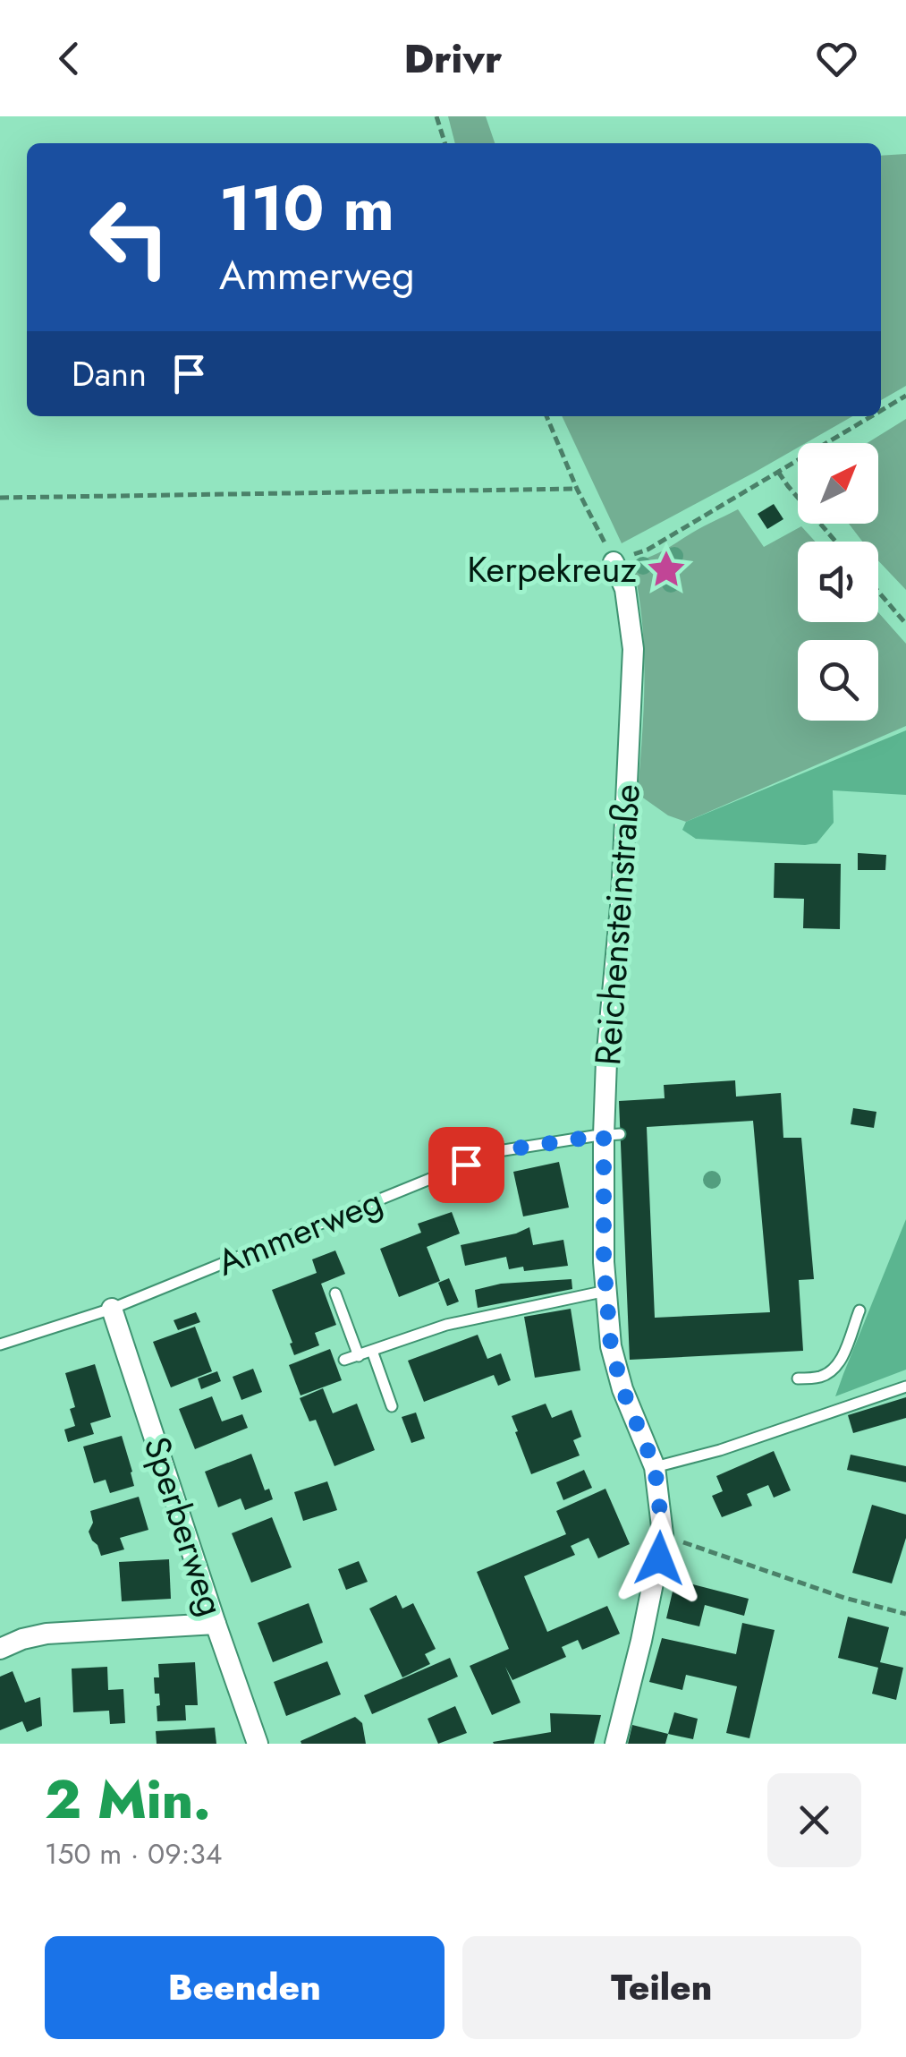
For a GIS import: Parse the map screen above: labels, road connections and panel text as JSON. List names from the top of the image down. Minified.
{"streets":{"street":["Reichensteinstraße","Sperberweg"],"lane":["Ammerweg"]},"crossings":[["Reichensteinstraße","Ammerweg"],["Ammerweg","Sperberweg"]],"places":{"place":["Kerpekreuz"]},"north":"top right","page":{"header":"Drivr","turn":["110 m","Ammerweg"],"then":"Dann","heading":["2 Min.","150 m · 09:34"],"buttons":["Beenden","Teilen"]}}
